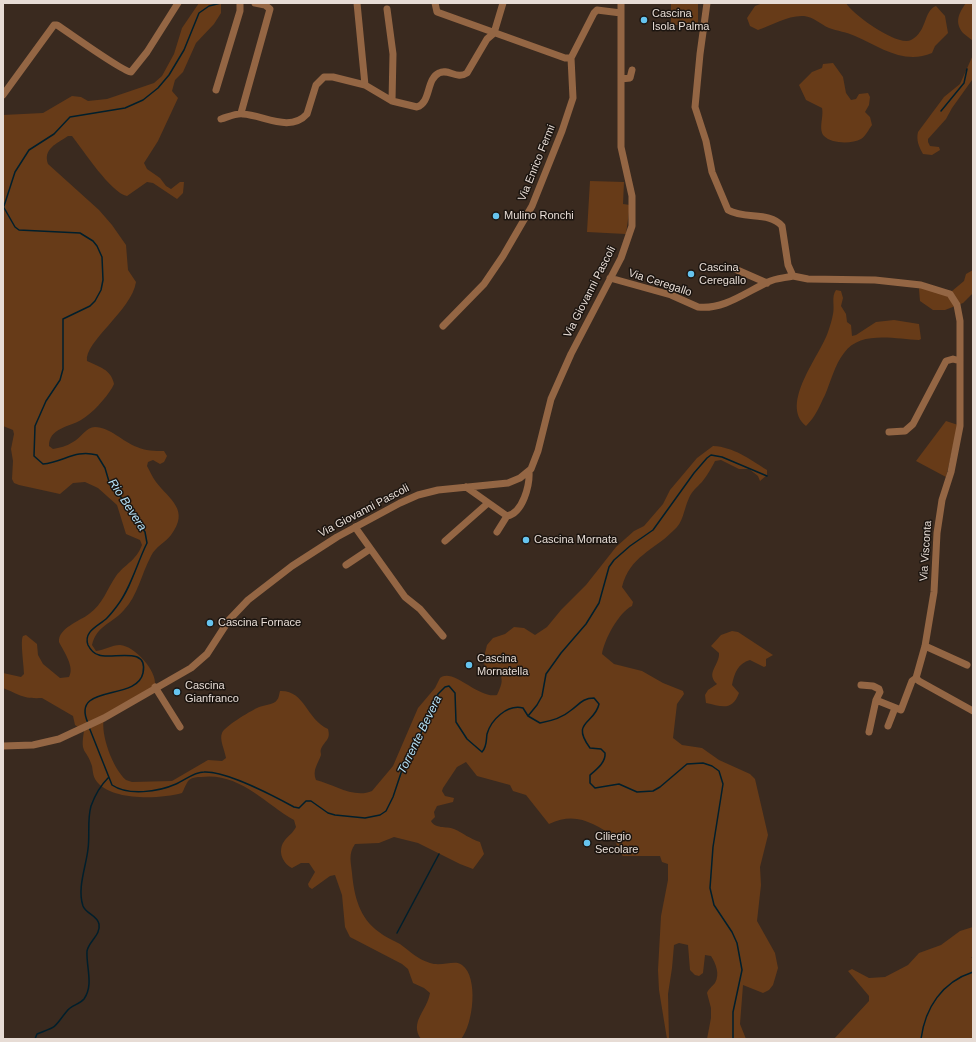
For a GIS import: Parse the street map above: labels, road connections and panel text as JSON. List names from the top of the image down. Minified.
{"streets":{"street":["Via Enrico Fermi","Via Ceregallo","Via Giovanni Pascoli","Via Visconta"]},"crossings":[["Via Ceregallo","Via Giovanni Pascoli"],["Via Ceregallo","Via Visconta"]],"water":["Rio Bevera","Torrente Bevera"],"places":["Cascina Isola Palma","Mulino Ronchi","Cascina Ceregallo","Cascina Mornata","Cascina Fornace","Cascina Mornatella","Cascina Gianfranco","Ciliegio Secolare"]}
